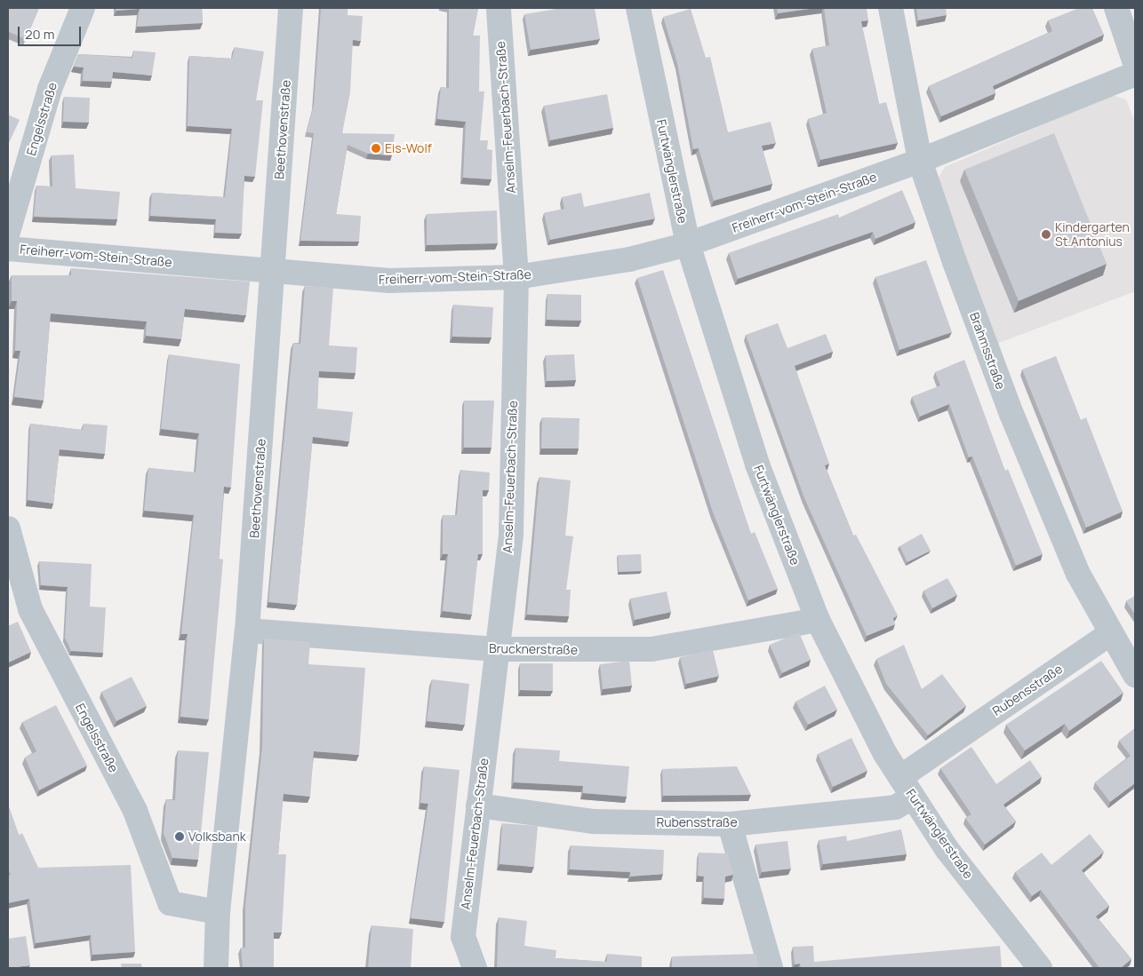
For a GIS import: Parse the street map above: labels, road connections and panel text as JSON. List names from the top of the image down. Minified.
{"streets":{"street":["Anselm-Feuerbach-Straße","Engelsstraße","Beethovenstraße","Furtwänglerstraße","Freiherr-vom-Stein-Straße","Brahmsstraße","Brucknerstraße","Rubensstraße"]},"crossings":[["Anselm-Feuerbach-Straße","Freiherr-vom-Stein-Straße"],["Anselm-Feuerbach-Straße","Brucknerstraße"],["Anselm-Feuerbach-Straße","Rubensstraße"],["Engelsstraße","Beethovenstraße"],["Beethovenstraße","Freiherr-vom-Stein-Straße"],["Beethovenstraße","Brucknerstraße"],["Furtwänglerstraße","Freiherr-vom-Stein-Straße"],["Furtwänglerstraße","Brucknerstraße"],["Furtwänglerstraße","Rubensstraße"],["Freiherr-vom-Stein-Straße","Brahmsstraße"],["Brahmsstraße","Rubensstraße"]],"places":["Eis-Wolf","Kindergarten St.Antonius","Volksbank"],"scale_bar":"20 m"}
